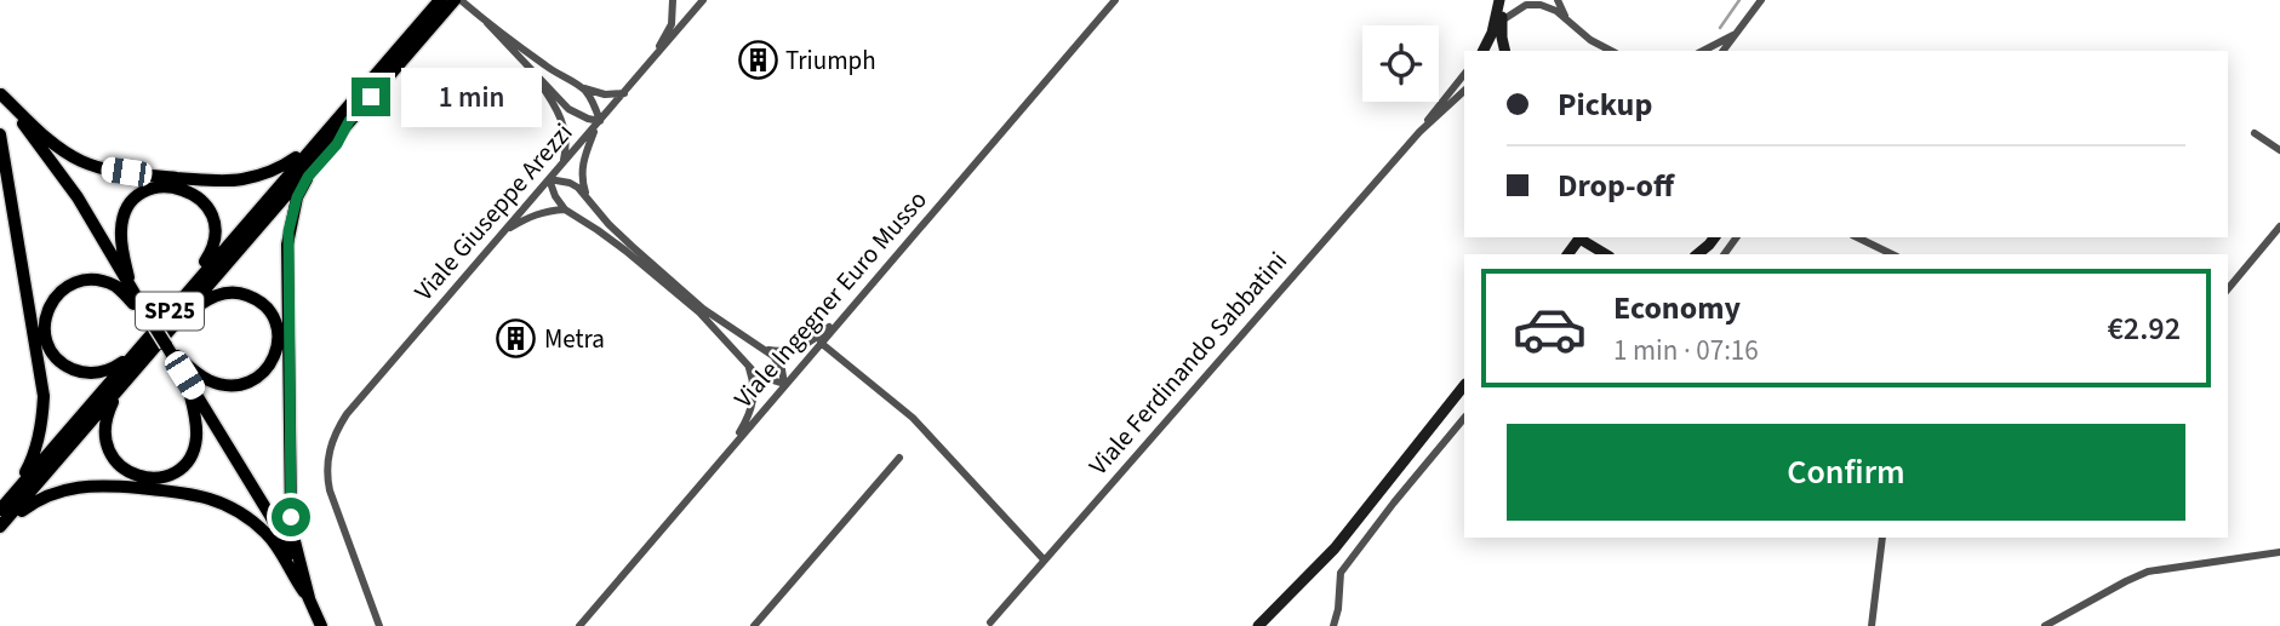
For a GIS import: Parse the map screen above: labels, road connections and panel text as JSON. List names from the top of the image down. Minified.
{"streets":{"main road":["SP25"],"street":["Viale Giuseppe Arezzi","Viale Ingegner Euro Musso","Viale Ferdinando Sabbatini"]},"places":{"building":["Triumph","Metra"]},"page":{"banner":["Pickup","Drop-off"],"bubble":"1 min","list":[{"name":"Economy","note":"1 min · 07:16","value":"€2.92"}],"buttons":"Confirm"}}
